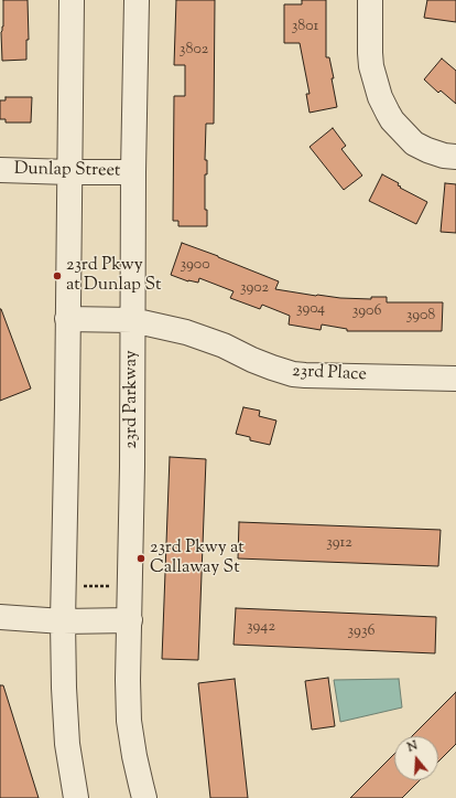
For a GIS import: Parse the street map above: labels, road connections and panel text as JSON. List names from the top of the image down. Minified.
{"streets":{"street":["Dunlap Street","23rd Place","23rd Parkway"]},"crossings":[["Dunlap Street","23rd Parkway"],["23rd Place","23rd Parkway"]],"places":["23rd Pkwy at Dunlap St","23rd Pkwy at Callaway St"],"house_numbers":["3801","3802","3900","3902","3904","3906","3908","3912","3942","3936"],"north":"top"}
